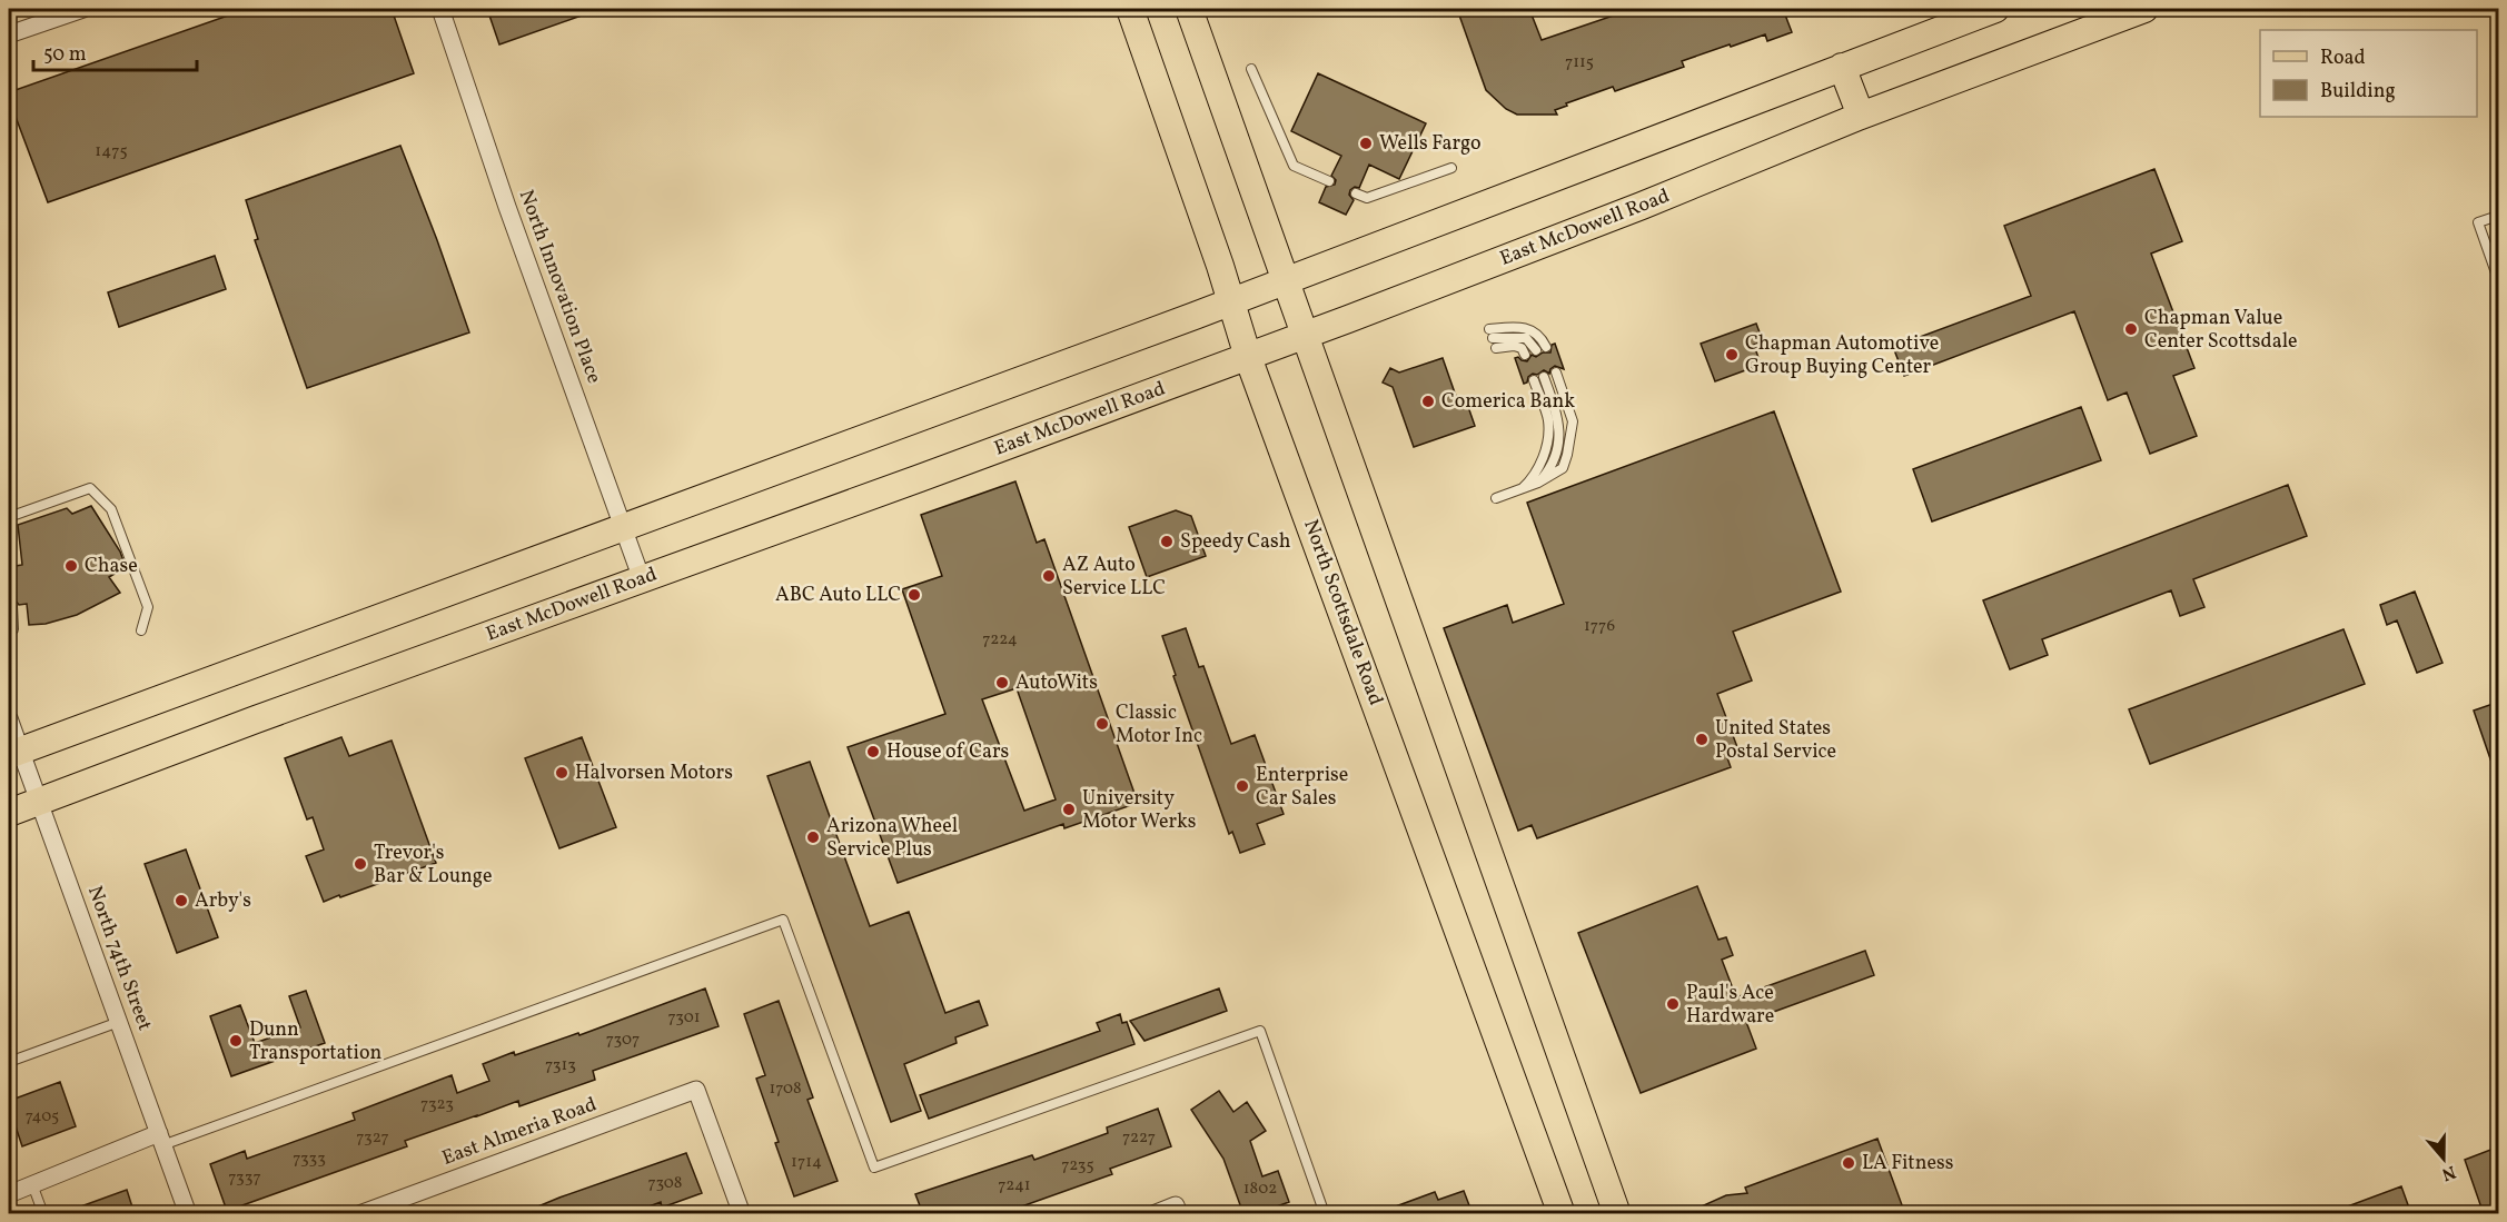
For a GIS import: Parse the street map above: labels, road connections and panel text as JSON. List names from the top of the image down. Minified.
{"streets":{"main road":["East McDowell Road","North Scottsdale Road"],"street":["North Innovation Place","North 74th Street","East Almeria Road"]},"crossings":[["East McDowell Road","North Innovation Place"],["East McDowell Road","North Scottsdale Road"],["East McDowell Road","North 74th Street"]],"places":["Wells Fargo","Chapman Value Center Scottsdale","Chapman Automotive Group Buying Center","Comerica Bank","Speedy Cash","Chase","AZ Auto Service LLC","ABC Auto LLC","AutoWits","Classic Motor Inc","United States Postal Service","House of Cars","Halvorsen Motors","Enterprise Car Sales","University Motor Werks","Arizona Wheel Service Plus","Trevor's Bar & Lounge","Arby's","Paul's Ace Hardware","Dunn Transportation","LA Fitness"],"house_numbers":["7115","1475","1776","7224","7301","7307","7313","1708","7323","7405","7327","7227","7333","1714","7235","7337","7308","7241","1802"],"legend":["Road","Building"],"scale_bar":"50 m","north":"bottom"}
